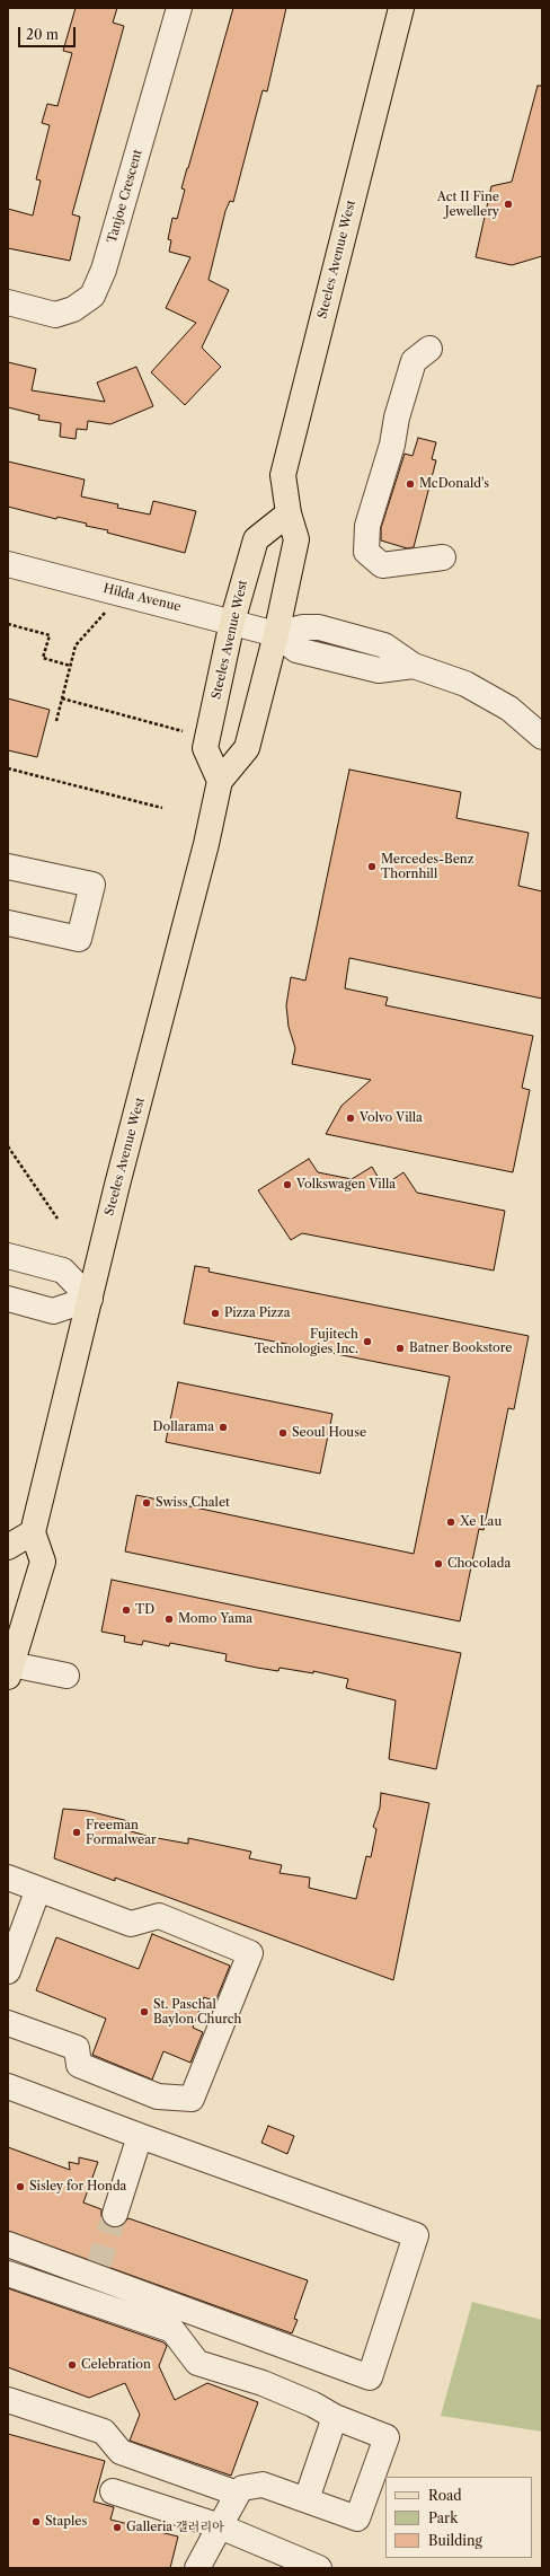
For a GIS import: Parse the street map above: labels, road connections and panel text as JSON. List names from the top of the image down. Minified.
{"streets":{"main road":["Steeles Avenue West"],"street":["Tanjoe Crescent","Hilda Avenue"]},"crossings":[["Steeles Avenue West","Hilda Avenue"]],"places":["Act II Fine Jewellery","McDonald's","Mercedes-Benz Thornhill","Volvo Villa","Volkswagen Villa","Pizza Pizza","Fujitech Technologies Inc.","Batner Bookstore","Dollarama","Seoul House","Swiss Chalet","Xe Lau","Chocolada","TD","Momo Yama","Freeman Formalwear","St. Paschal Baylon Church","Sisley for Honda","Celebration","Staples","Galleria 갤러리아"],"legend":["Road","Park","Building"],"scale_bar":"20 m"}
